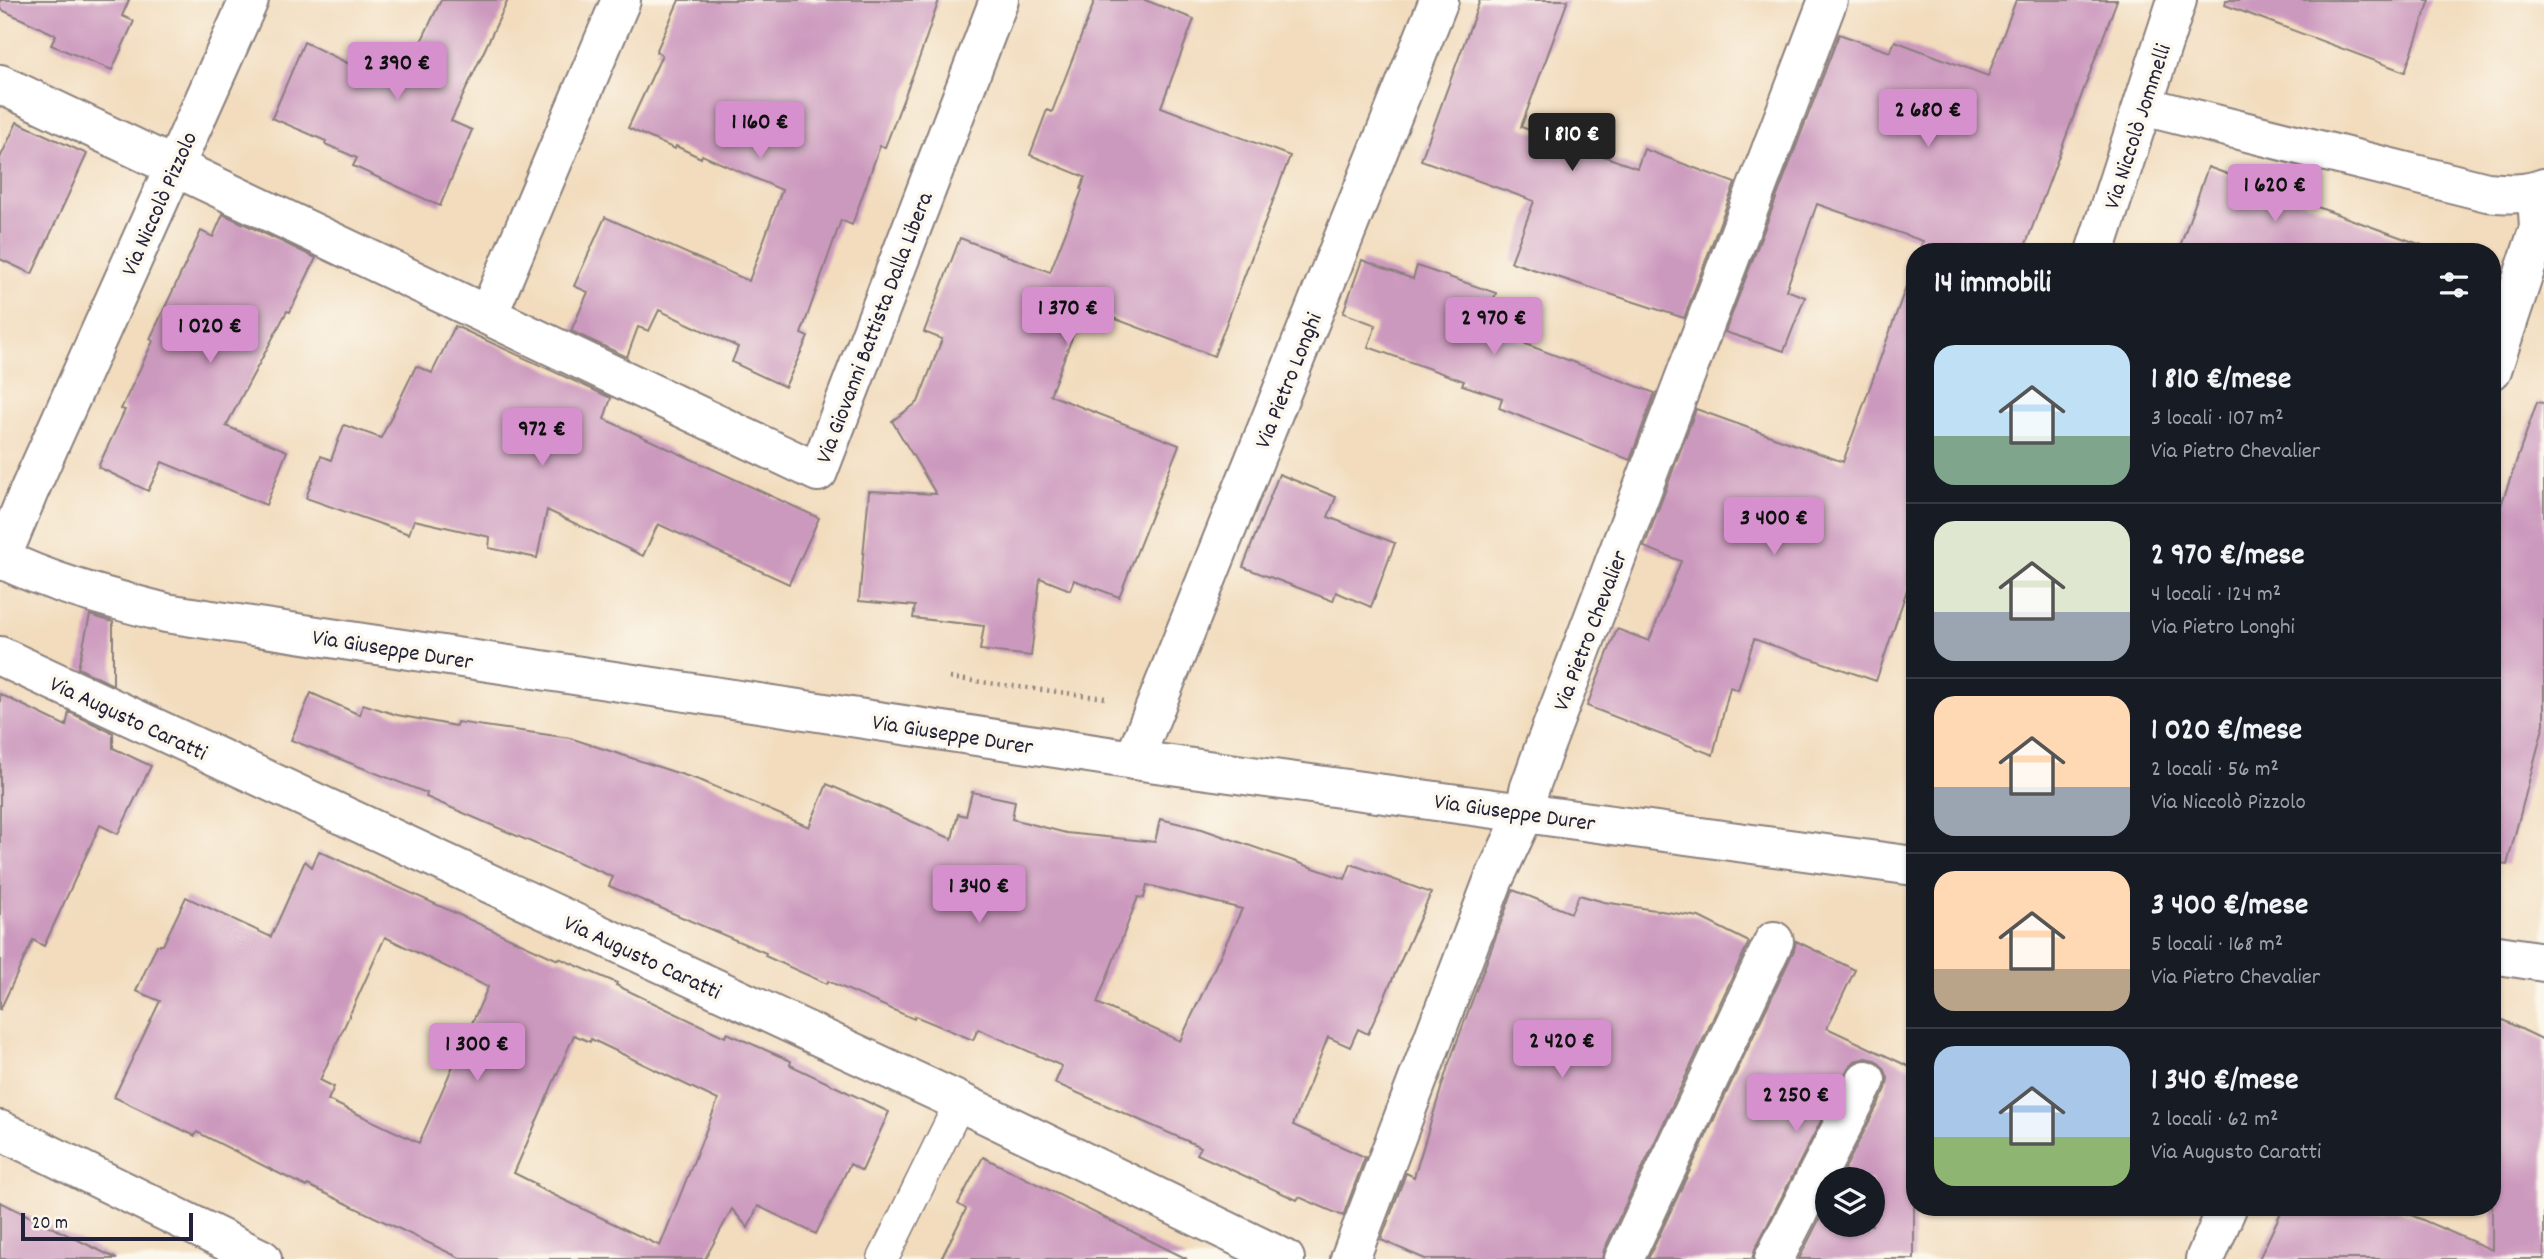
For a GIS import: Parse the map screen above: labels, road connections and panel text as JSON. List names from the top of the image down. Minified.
{"streets":{"street":["Via Niccolò Jommelli","Via Niccolò Pizzolo","Via Giovanni Battista Dalla Libera","Via Pietro Longhi","Via Pietro Chevalier","Via Giuseppe Durer","Via Augusto Caratti"]},"crossings":[["Via Niccolò Pizzolo","Via Giovanni Battista Dalla Libera"],["Via Niccolò Pizzolo","Via Giuseppe Durer"],["Via Pietro Longhi","Via Giuseppe Durer"],["Via Pietro Chevalier","Via Giuseppe Durer"]],"scale_bar":"20 m","page":{"price":["2 390 €","2 680 €","1 160 €","1 810 €","1 620 €","1 370 €","2 970 €","1 020 €","972 €","3 400 €","1 340 €","2 420 €","1 300 €","2 250 €"],"heading":"14 immobili","list":[{"name":"1 810 €/mese","note":"3 locali · 107 m² · Via Pietro Chevalier"},{"name":"2 970 €/mese","note":"4 locali · 124 m² · Via Pietro Longhi"},{"name":"1 020 €/mese","note":"2 locali · 56 m² · Via Niccolò Pizzolo"},{"name":"3 400 €/mese","note":"5 locali · 168 m² · Via Pietro Chevalier"},{"name":"1 340 €/mese","note":"2 locali · 62 m² · Via Augusto Caratti"}],"scale":"20 m"}}
